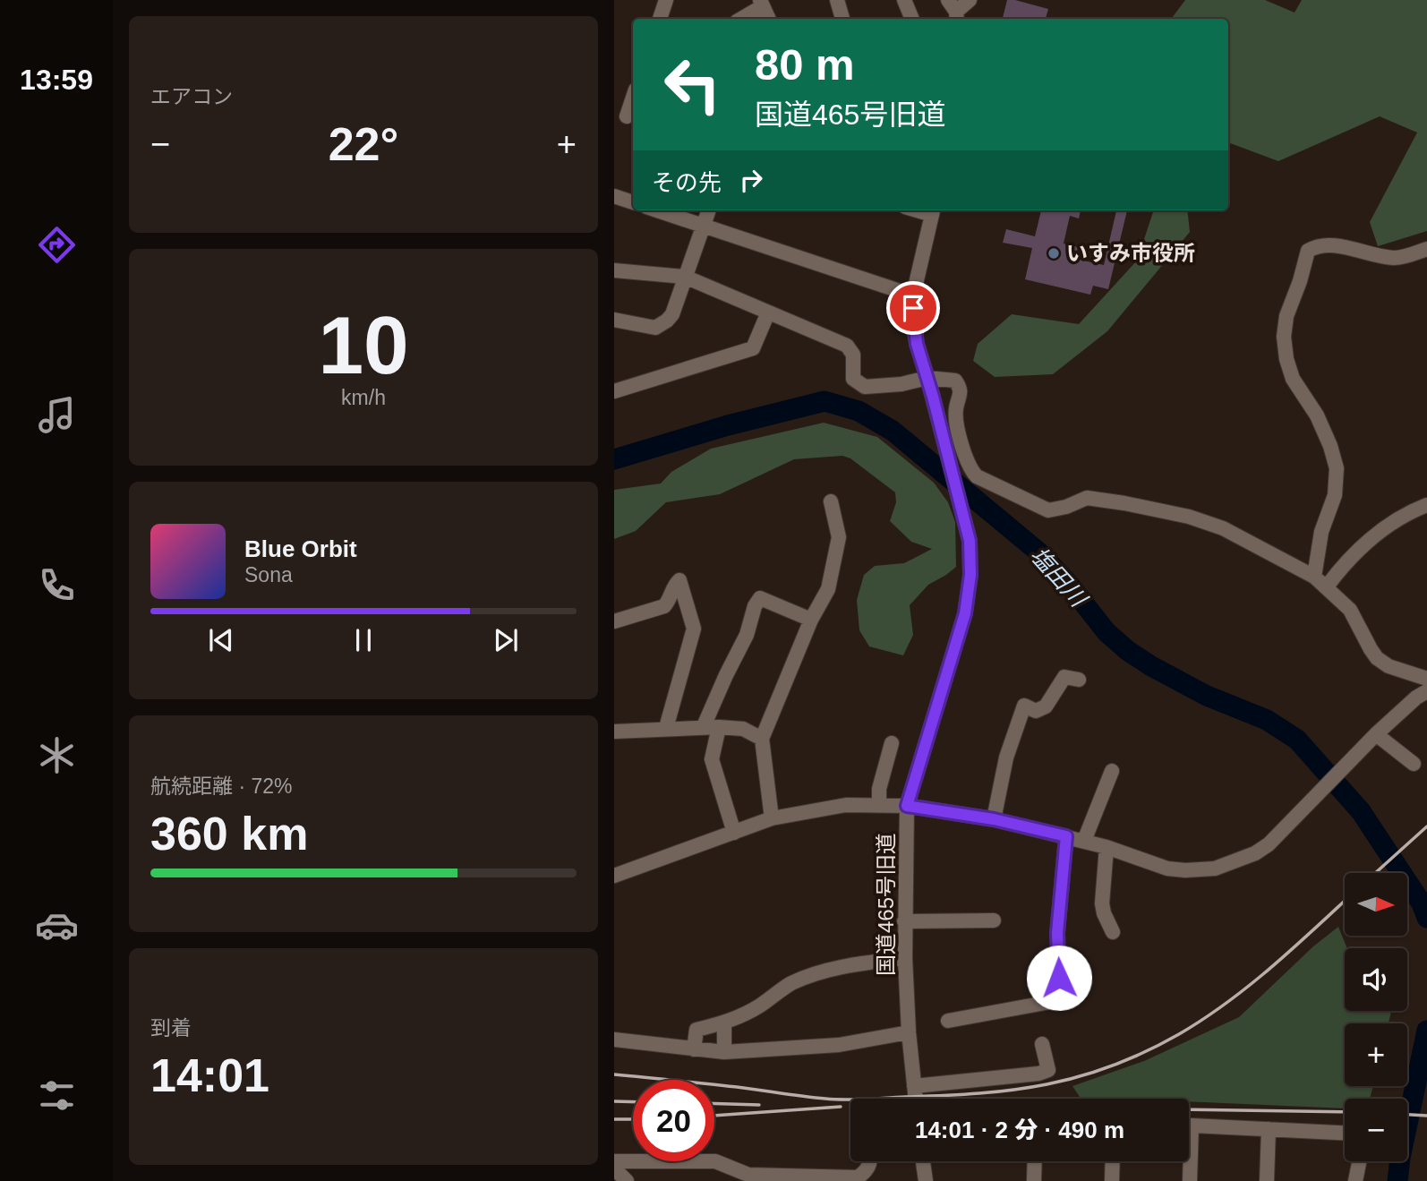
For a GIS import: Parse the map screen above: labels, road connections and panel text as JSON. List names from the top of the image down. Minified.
{"streets":{"street":["国道465号旧道"]},"water":["塩田川"],"places":["いすみ市役所"],"north":"right","page":{"tabs":"13:59","tile":["エアコン",["10","km/h"],["航続距離 · 72%","360 km"],["到着","14:01"]],"turn":["80 m","国道465号旧道"],"heat":["−","22°","+"],"then":"その先","song":["Blue Orbit","Sona"],"map_buttons":["+","−"],"limit":"20","trip":"14:01 · 2 分 · 490 m"}}
